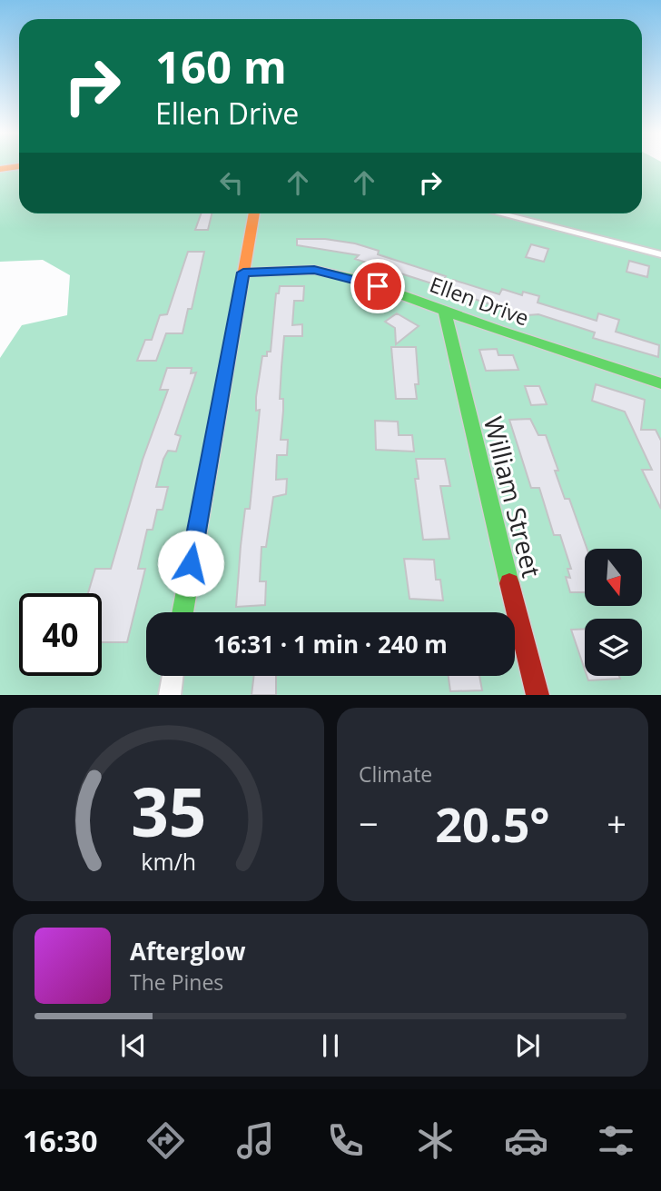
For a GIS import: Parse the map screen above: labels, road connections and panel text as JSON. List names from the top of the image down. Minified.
{"streets":{"main road":["Ellen Drive","William Street"]},"crossings":[["Ellen Drive","William Street"]],"north":"bottom","page":{"turn":["160 m","Ellen Drive"],"limit":"40","trip":"16:31 · 1 min · 240 m","tile":"Climate","heat":["−","20.5°","+"],"song":["Afterglow","The Pines"],"tabs":"16:30","gauge":["35","km/h"]}}
